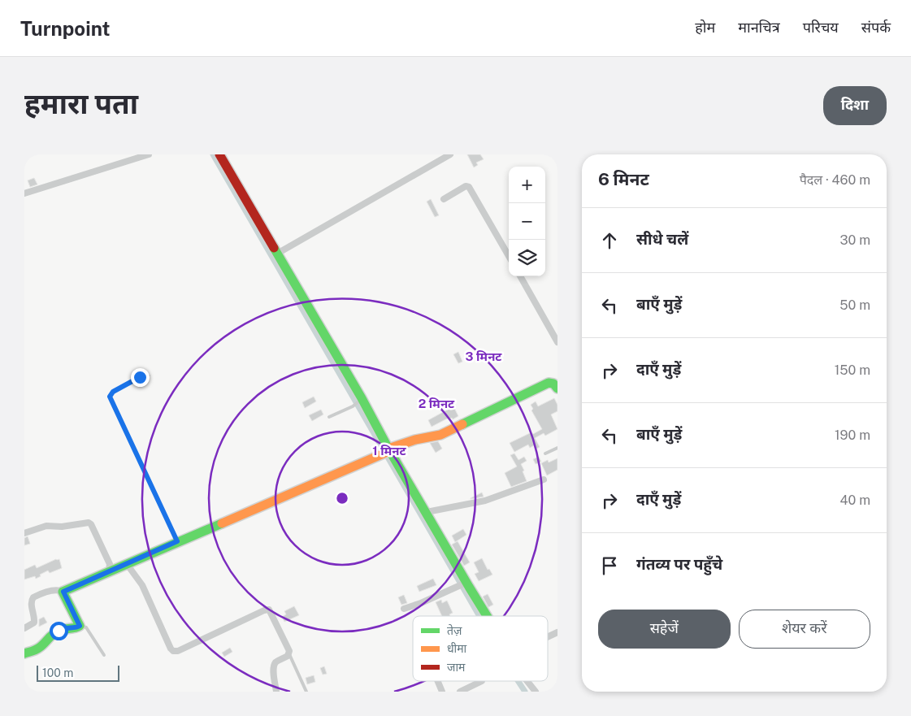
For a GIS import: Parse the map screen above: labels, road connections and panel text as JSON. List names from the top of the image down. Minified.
{"legend":["तेज़","धीमा","जाम"],"scale_bar":"100 m","page":{"header":"Turnpoint","nav":["होम","मानचित्र","परिचय","संपर्क"],"buttons":["दिशा",["सहेजें","शेयर करें"]],"title":"हमारा पता","heading":["6 मिनट","पैदल · 460 m"],"map_buttons":["+","−"],"list":[["सीधे चलें","30 m"],["बाएँ मुड़ें","50 m"],["दाएँ मुड़ें","150 m"],["बाएँ मुड़ें","190 m"],["दाएँ मुड़ें","40 m"],"गंतव्य पर पहुँचे"],"scale":"100 m"},"rings":["3 मिनट","2 मिनट","1 मिनट"]}
